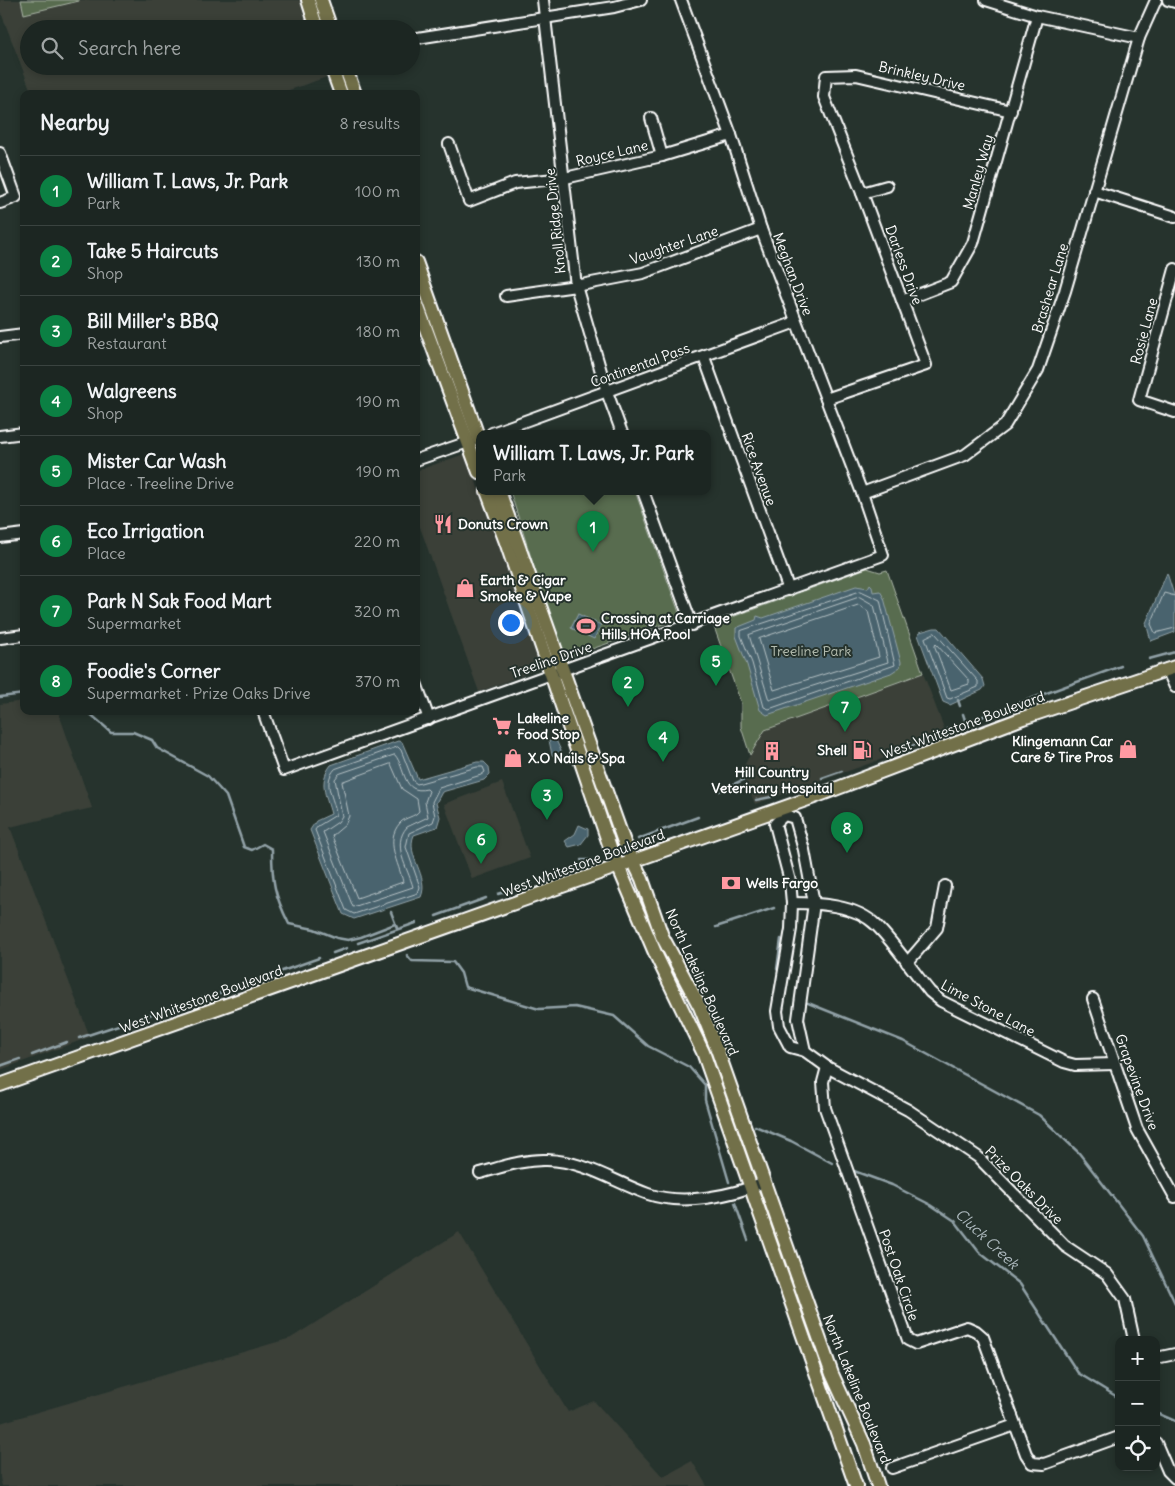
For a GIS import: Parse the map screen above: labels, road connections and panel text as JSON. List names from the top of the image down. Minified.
{"streets":{"main road":["West Whitestone Boulevard","North Lakeline Boulevard"],"street":["Brinkley Drive","Royce Lane","Manley Way","Knoll Ridge Drive","Vaughter Lane","Darless Drive","Meghan Drive","Brashear Lane","Rosie Lane","Continental Pass","Rice Avenue","Treeline Drive","Lime Stone Lane","Grapevine Drive","Prize Oaks Drive","Post Oak Circle"]},"crossings":[["Brinkley Drive","Manley Way"],["Brinkley Drive","Darless Drive"],["Royce Lane","Knoll Ridge Drive"],["Royce Lane","Meghan Drive"],["Manley Way","Darless Drive"],["Knoll Ridge Drive","Vaughter Lane"],["Knoll Ridge Drive","Continental Pass"],["Vaughter Lane","Meghan Drive"],["Darless Drive","Meghan Drive"],["Meghan Drive","Brashear Lane"],["Meghan Drive","Continental Pass"],["Meghan Drive","Treeline Drive"],["Continental Pass","Rice Avenue"],["Rice Avenue","Treeline Drive"],["Treeline Drive","North Lakeline Boulevard"],["West Whitestone Boulevard","North Lakeline Boulevard"],["West Whitestone Boulevard","Prize Oaks Drive"],["Lime Stone Lane","Grapevine Drive"],["Lime Stone Lane","Prize Oaks Drive"],["Prize Oaks Drive","Post Oak Circle"]],"water":["Cluck Creek"],"parks":["Treeline Park"],"places":{"restaurant":["Donuts Crown"],"shop":["Earth & Cigar Smoke & Vape","Klingemann Car Care & Tire Pros","X.O Nails & Spa"],"sports":["Crossing at Carriage Hills HOA Pool"],"supermarket":["Lakeline Food Stop"],"fuel station":["Shell"],"building":["Hill Country Veterinary Hospital"],"bank":["Wells Fargo"]},"page":{"search":"Search here","heading":["Nearby","8 results"],"list":[{"mark":"1","name":"William T. Laws, Jr. Park","note":"Park","value":"100 m"},{"mark":"2","name":"Take 5 Haircuts","note":"Shop","value":"130 m"},{"mark":"3","name":"Bill Miller's BBQ","note":"Restaurant","value":"180 m"},{"mark":"4","name":"Walgreens","note":"Shop","value":"190 m"},{"mark":"5","name":"Mister Car Wash","note":"Place · Treeline Drive","value":"190 m"},{"mark":"6","name":"Eco Irrigation","note":"Place","value":"220 m"},{"mark":"7","name":"Park N Sak Food Mart","note":"Supermarket","value":"320 m"},{"mark":"8","name":"Foodie's Corner","note":"Supermarket · Prize Oaks Drive","value":"370 m"}],"popup":["William T. Laws, Jr. Park","Park"],"pins":["1","5","2","7","4","3","8","6"],"map_buttons":["+","−"]}}
